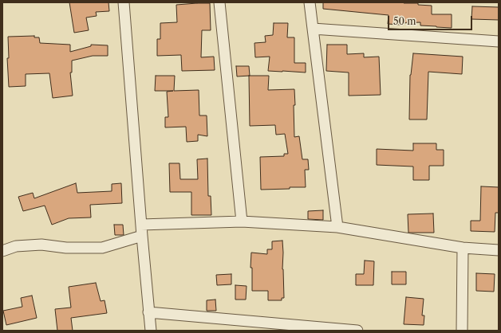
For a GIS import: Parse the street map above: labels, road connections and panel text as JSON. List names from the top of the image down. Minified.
{"scale_bar":"50 m"}
